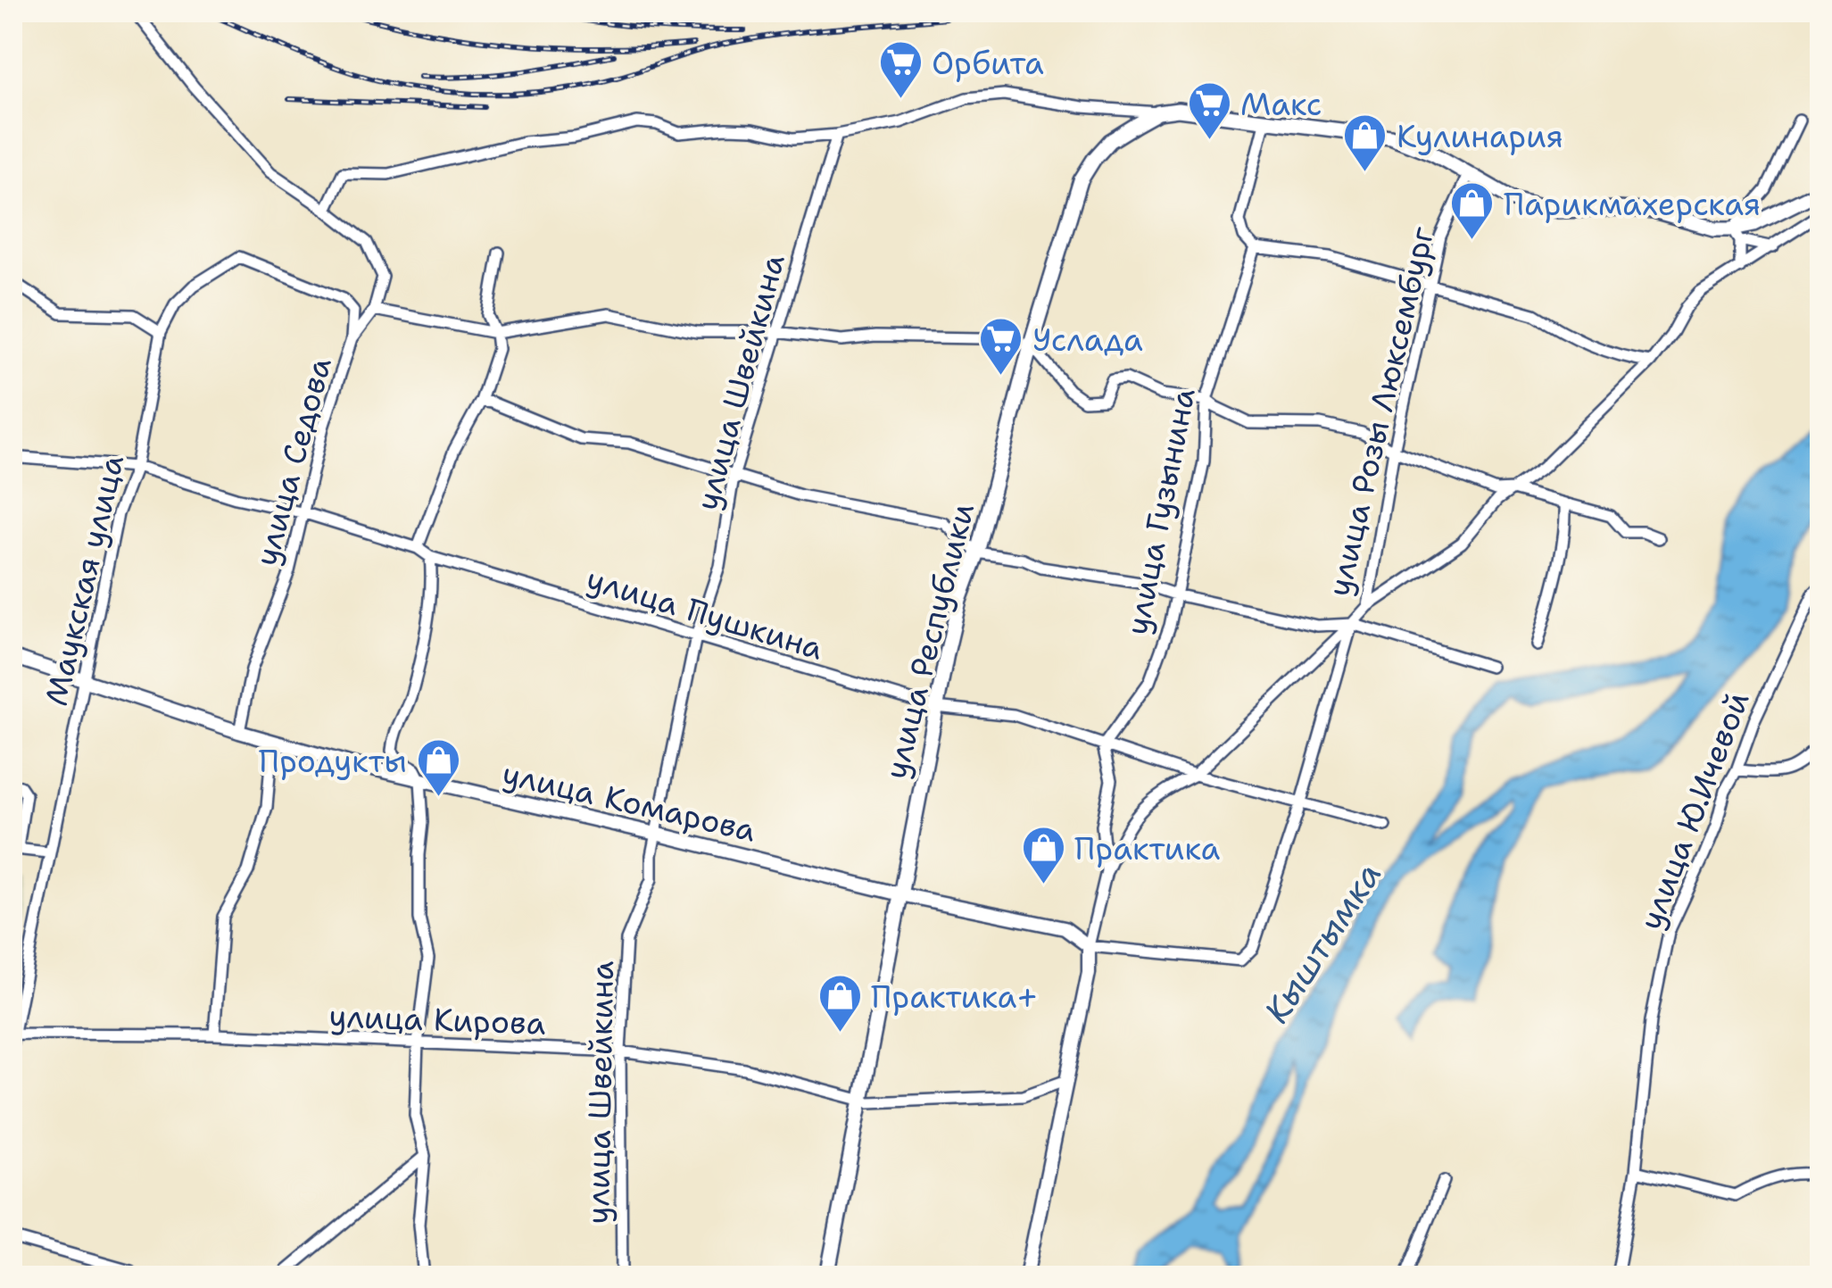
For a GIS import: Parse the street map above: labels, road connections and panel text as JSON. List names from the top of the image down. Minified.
{"streets":{"main road":["улица Республики"],"street":["улица Швейкина","улица Розы Люксембург","улица Седова","улица Гузынина","Маукская улица","улица Пушкина","улица Комарова","улица Ю.Ичевой","улица Кирова"]},"crossings":[["улица Швейкина","улица Пушкина"],["улица Швейкина","улица Комарова"],["улица Швейкина","улица Кирова"],["улица Розы Люксембург","улица Пушкина"],["улица Розы Люксембург","улица Комарова"],["улица Седова","улица Пушкина"],["улица Седова","улица Комарова"],["улица Гузынина","улица Пушкина"],["Маукская улица","улица Пушкина"],["Маукская улица","улица Комарова"],["Маукская улица","улица Кирова"],["улица Пушкина","улица Республики"],["улица Республики","улица Комарова"],["улица Республики","улица Кирова"]],"water":["Кыштымка"],"places":{"supermarket":["Орбита","Макс","Услада"],"shop":["Кулинария","Парикмахерская","Продукты","Практика","Практика+"]}}
